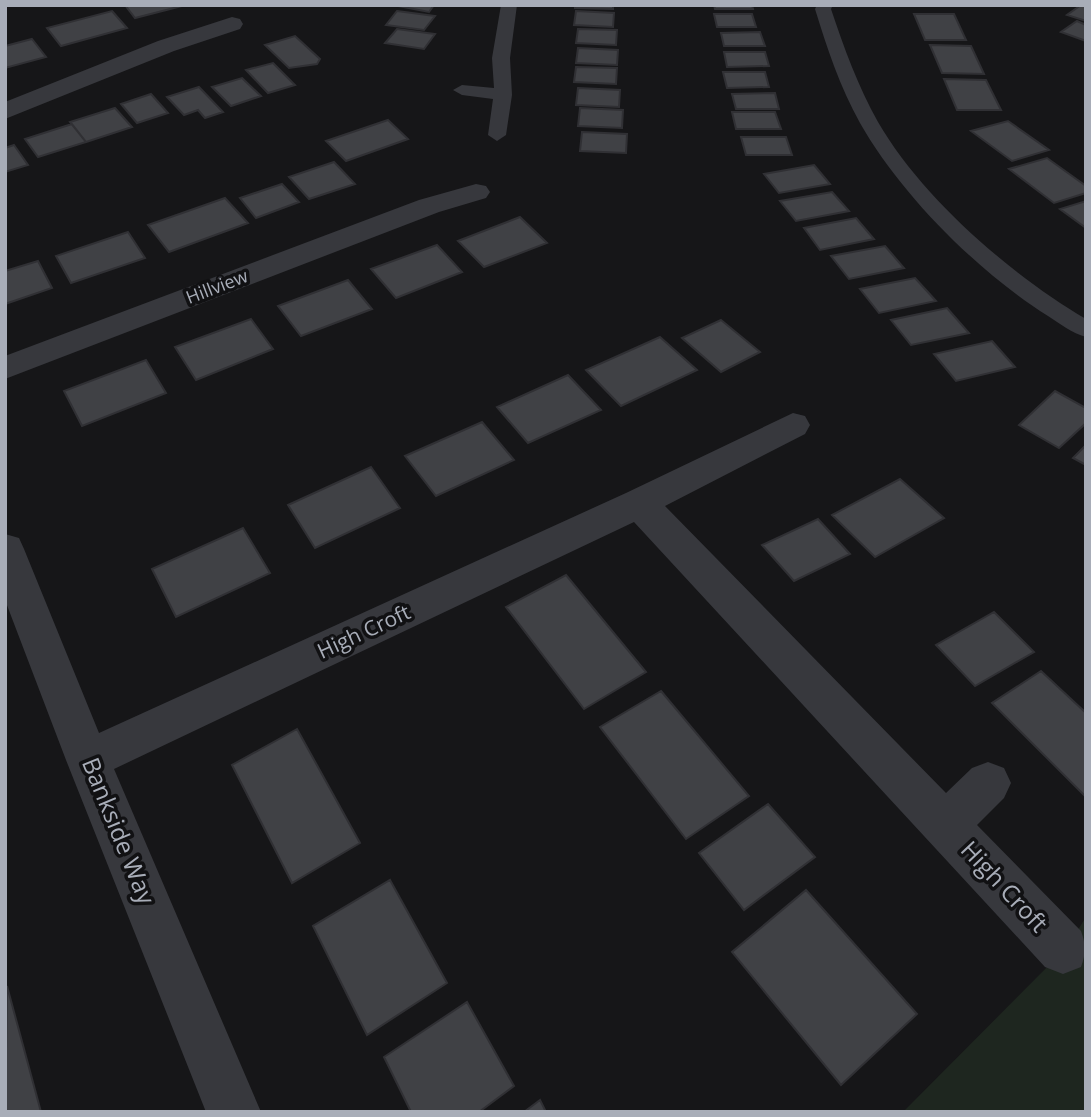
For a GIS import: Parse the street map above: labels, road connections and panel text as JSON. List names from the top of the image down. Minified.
{"streets":{"street":["Hillview","High Croft","Bankside Way"]},"crossings":[["High Croft","Bankside Way"]]}
